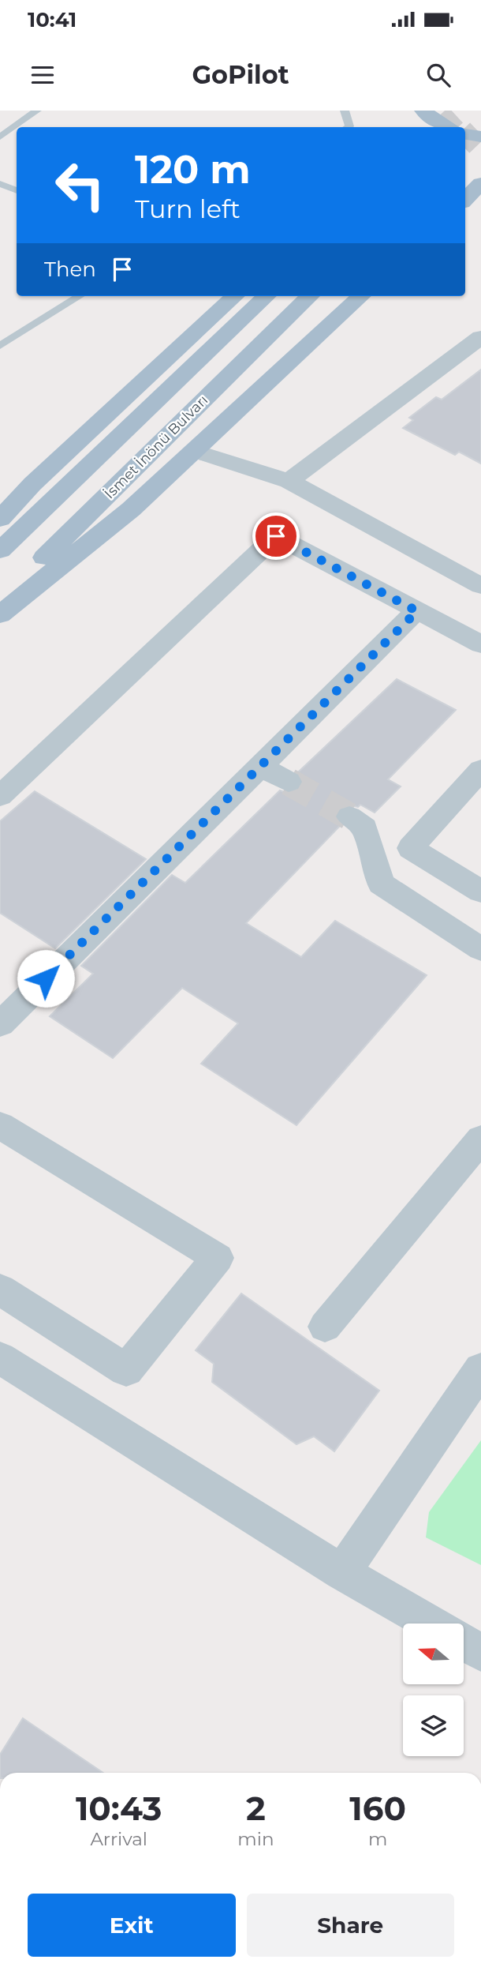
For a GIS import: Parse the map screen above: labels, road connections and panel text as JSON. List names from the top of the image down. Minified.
{"streets":{"main road":["İsmet İnönü Bulvarı"]},"north":"left","page":{"status":"10:41","header":"GoPilot","turn":["120 m","Turn left"],"then":"Then","eta":["10:43","Arrival","2","min","160","m"],"buttons":["Exit","Share"]}}
